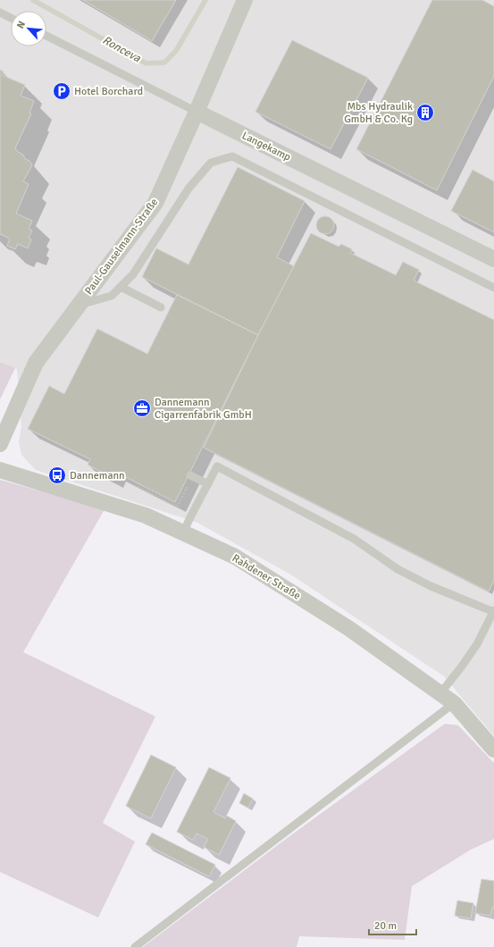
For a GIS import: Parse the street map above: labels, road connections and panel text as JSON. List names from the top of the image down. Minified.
{"streets":{"street":["Langekamp","Paul-Gauselmann-Straße","Rahdener Straße"]},"crossings":[["Langekamp","Paul-Gauselmann-Straße"]],"water":["Ronceva"],"places":{"parking":["Hotel Borchard"],"building":["Mbs Hydraulik GmbH & Co. Kg"],"office":["Dannemann Cigarrenfabrik GmbH"],"bus stop":["Dannemann"]},"scale_bar":"20 m","north":"top left"}
